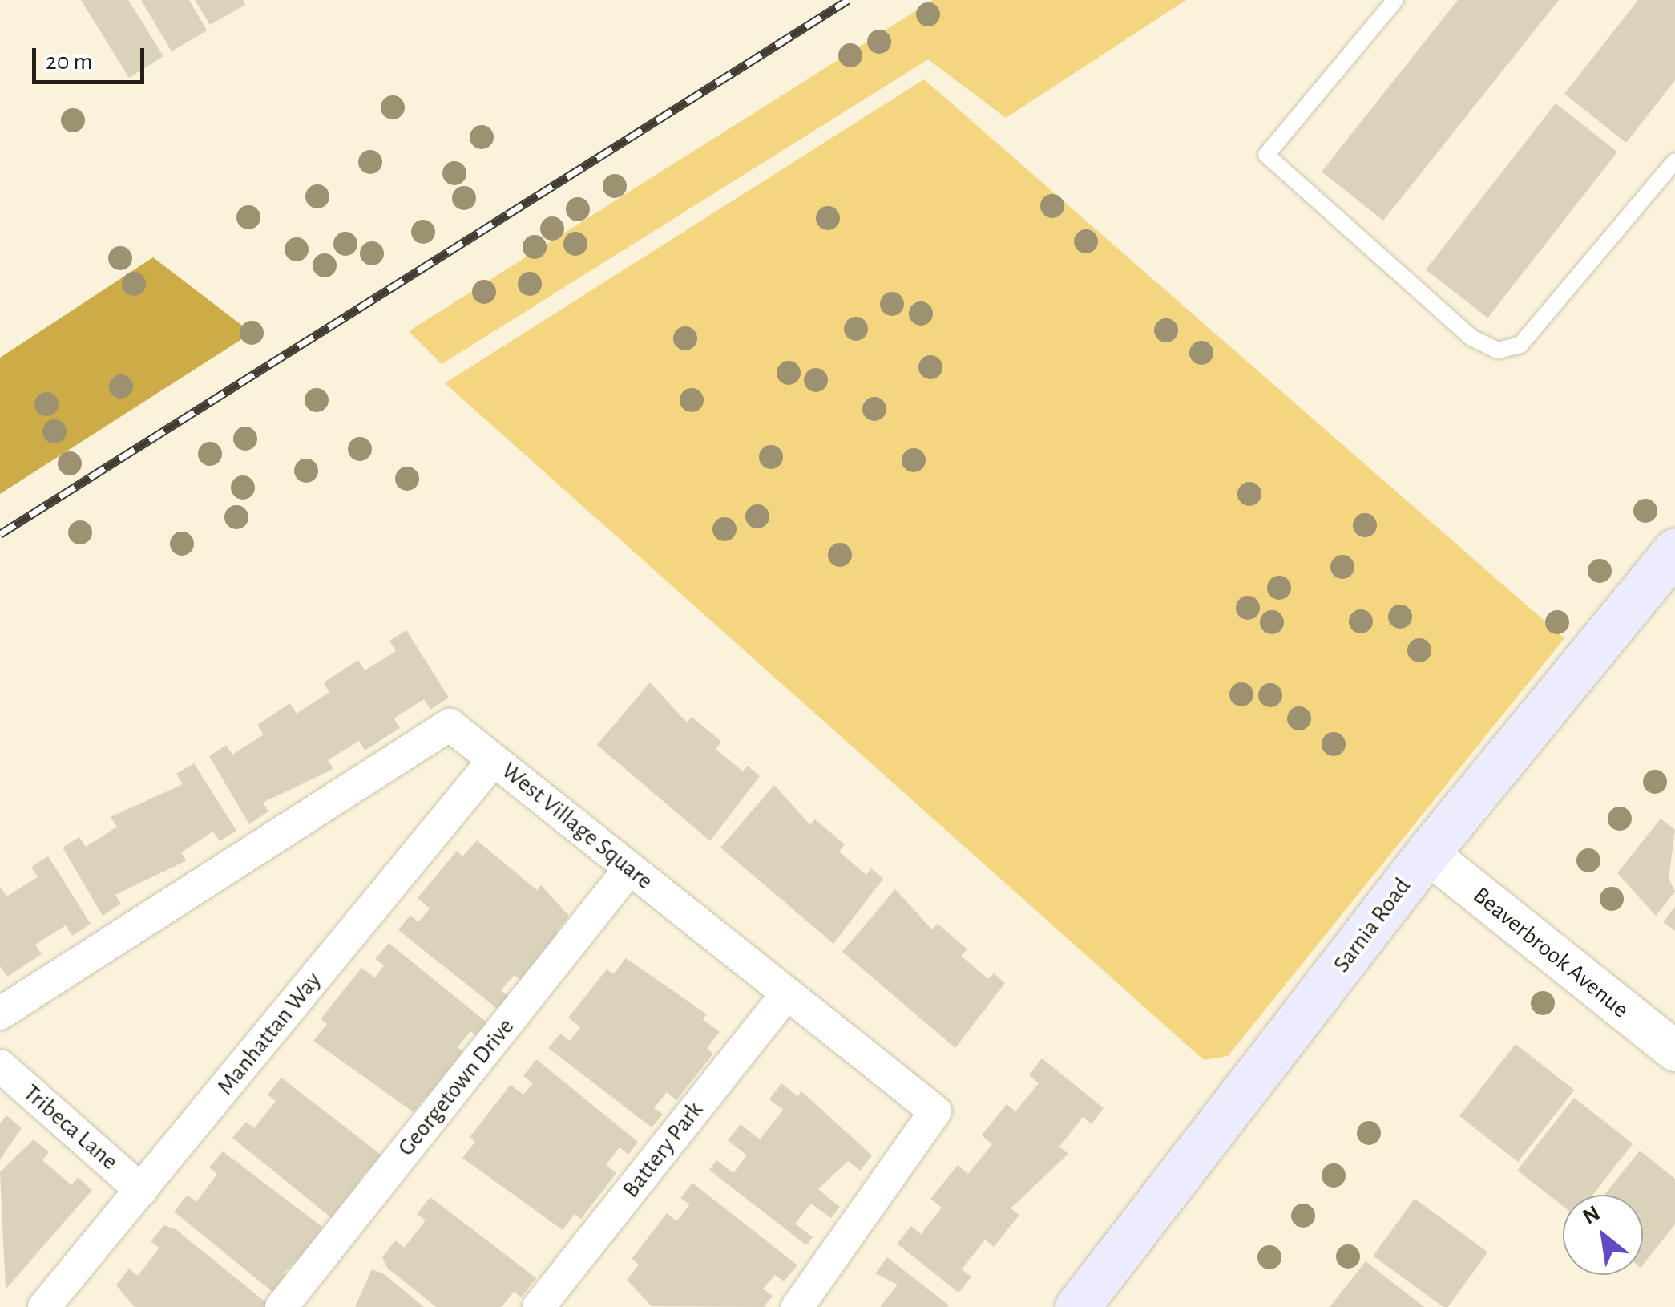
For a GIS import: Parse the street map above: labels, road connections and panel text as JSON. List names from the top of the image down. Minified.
{"streets":{"main road":["Sarnia Road"],"street":["West Village Square","Beaverbrook Avenue","Manhattan Way","Georgetown Drive","Tribeca Lane","Battery Park"]},"crossings":[["West Village Square","Manhattan Way"],["West Village Square","Georgetown Drive"],["West Village Square","Battery Park"],["Sarnia Road","Beaverbrook Avenue"],["Manhattan Way","Tribeca Lane"]],"scale_bar":"20 m","north":"top left"}
